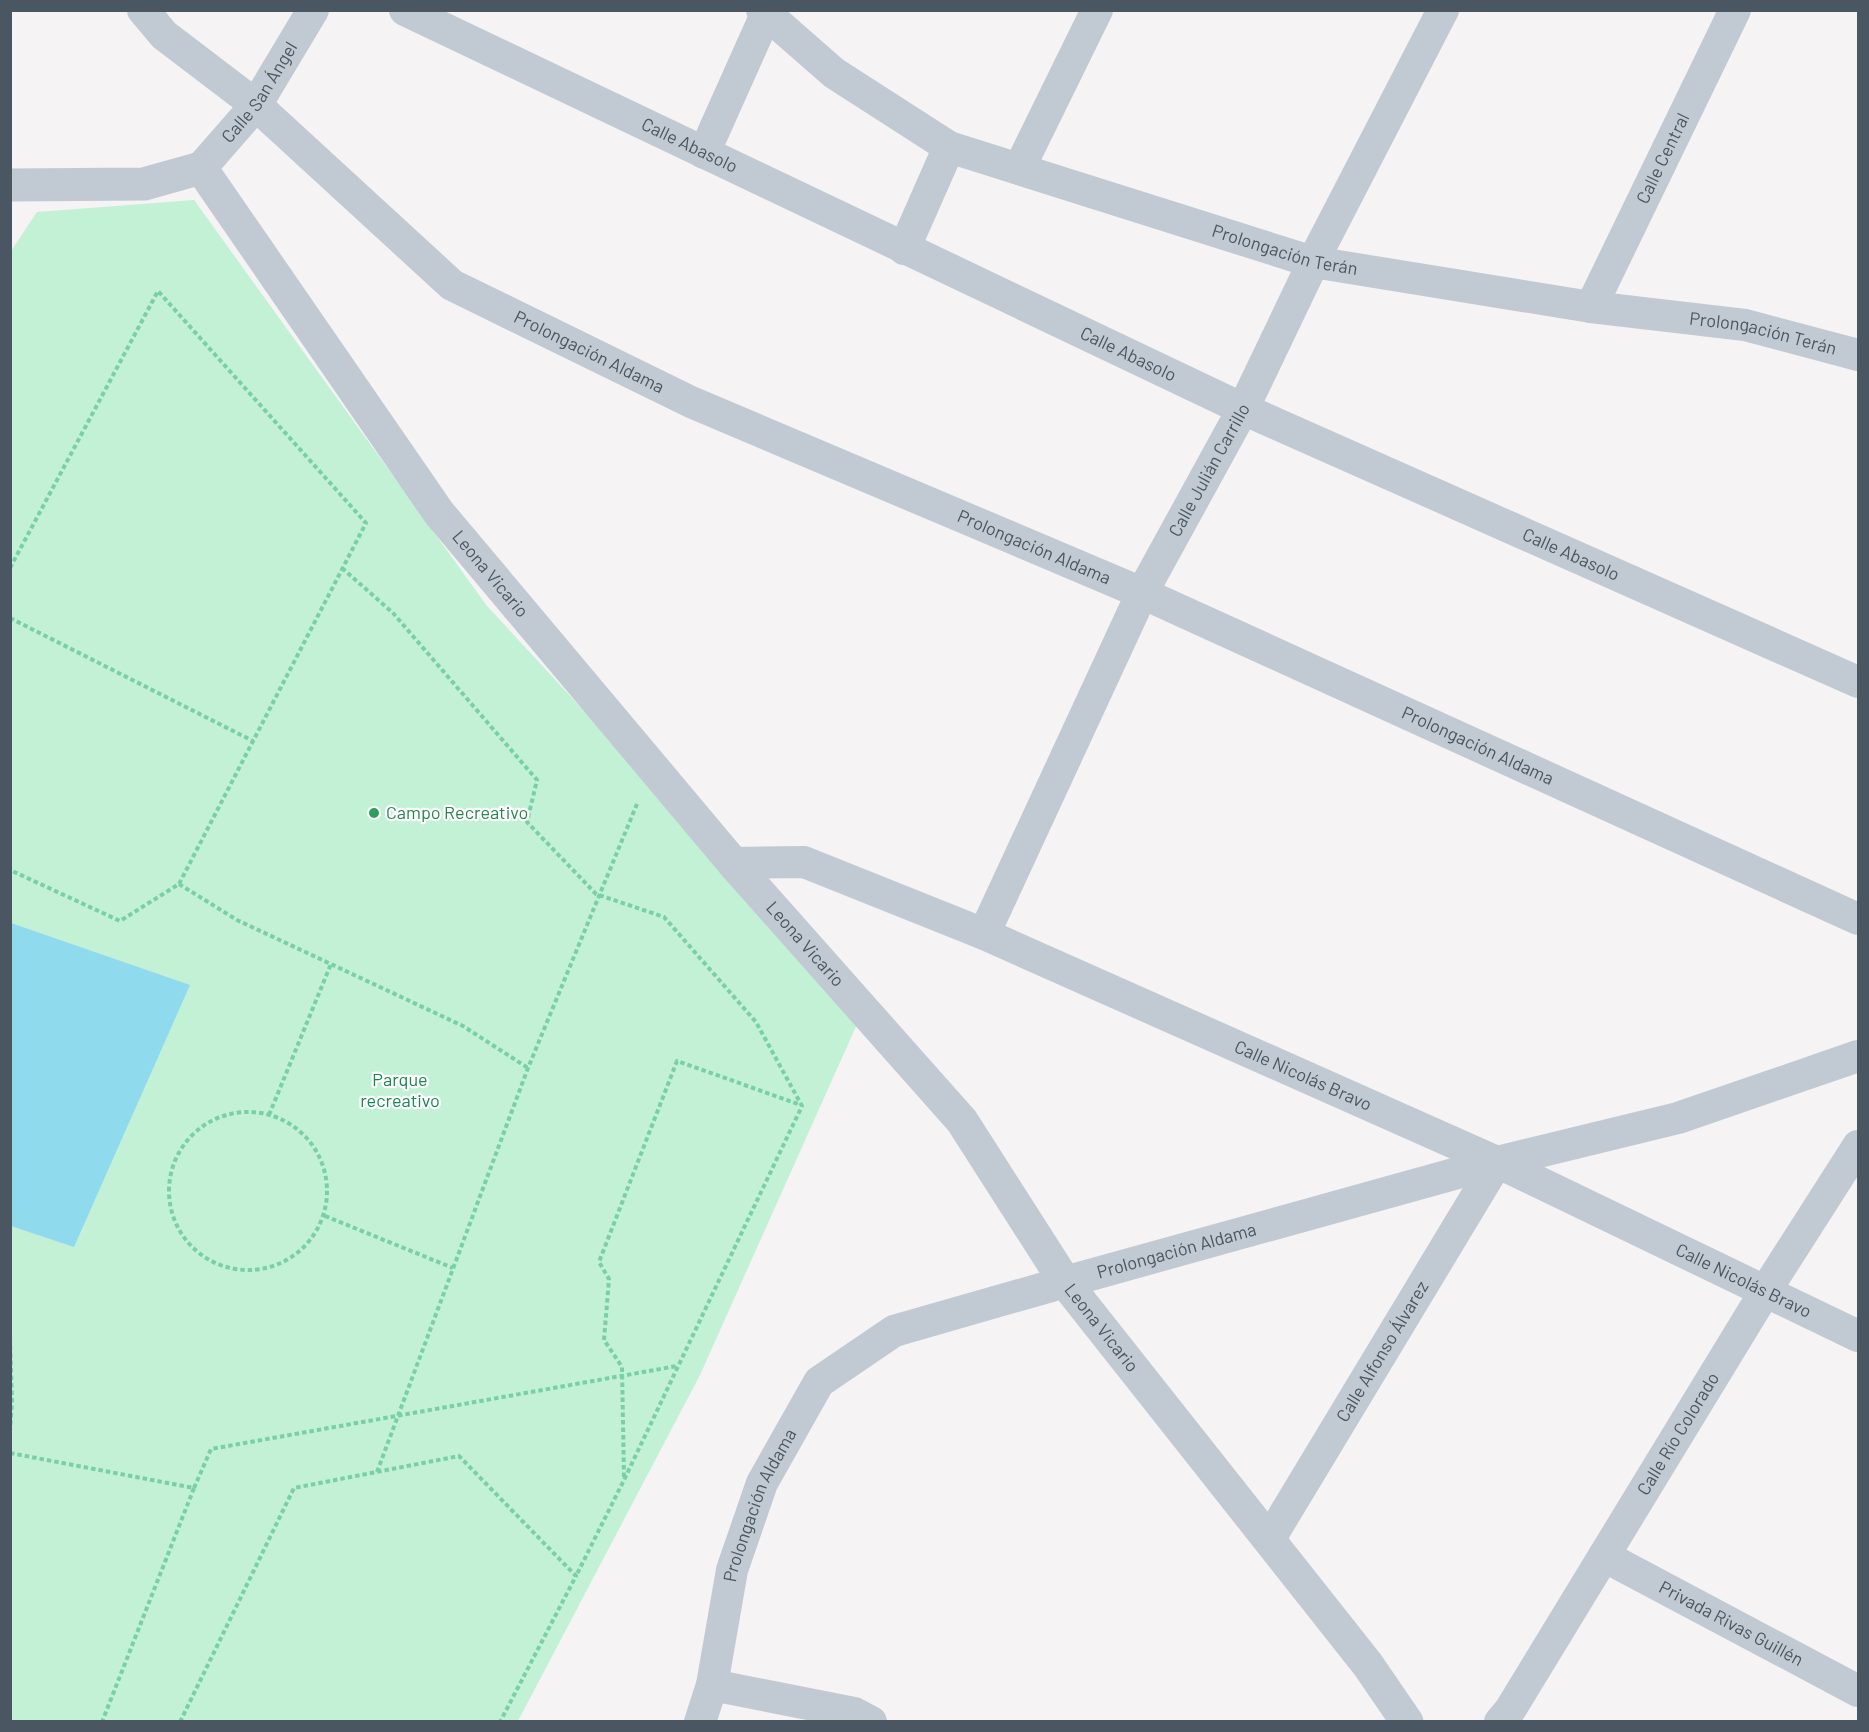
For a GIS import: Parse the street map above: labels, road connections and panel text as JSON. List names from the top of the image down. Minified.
{"streets":{"street":["Calle San Ángel","Calle Abasolo","Calle Central","Prolongación Terán","Prolongación Aldama","Calle Julián Carrillo","Leona Vicario","Calle Nicolás Bravo","Calle Alfonso Álvarez","Calle Río Colorado","Privada Rivas Guillén"]},"crossings":[["Calle San Ángel","Prolongación Aldama"],["Calle San Ángel","Leona Vicario"],["Calle Abasolo","Calle Julián Carrillo"],["Calle Central","Prolongación Terán"],["Prolongación Terán","Calle Julián Carrillo"],["Prolongación Aldama","Calle Julián Carrillo"],["Prolongación Aldama","Leona Vicario"],["Prolongación Aldama","Calle Nicolás Bravo"],["Prolongación Aldama","Calle Alfonso Álvarez"],["Calle Julián Carrillo","Calle Nicolás Bravo"],["Leona Vicario","Calle Nicolás Bravo"],["Leona Vicario","Calle Alfonso Álvarez"],["Calle Nicolás Bravo","Calle Alfonso Álvarez"],["Calle Nicolás Bravo","Calle Río Colorado"],["Calle Río Colorado","Privada Rivas Guillén"]],"parks":["Parque recreativo"],"places":["Campo Recreativo"]}
